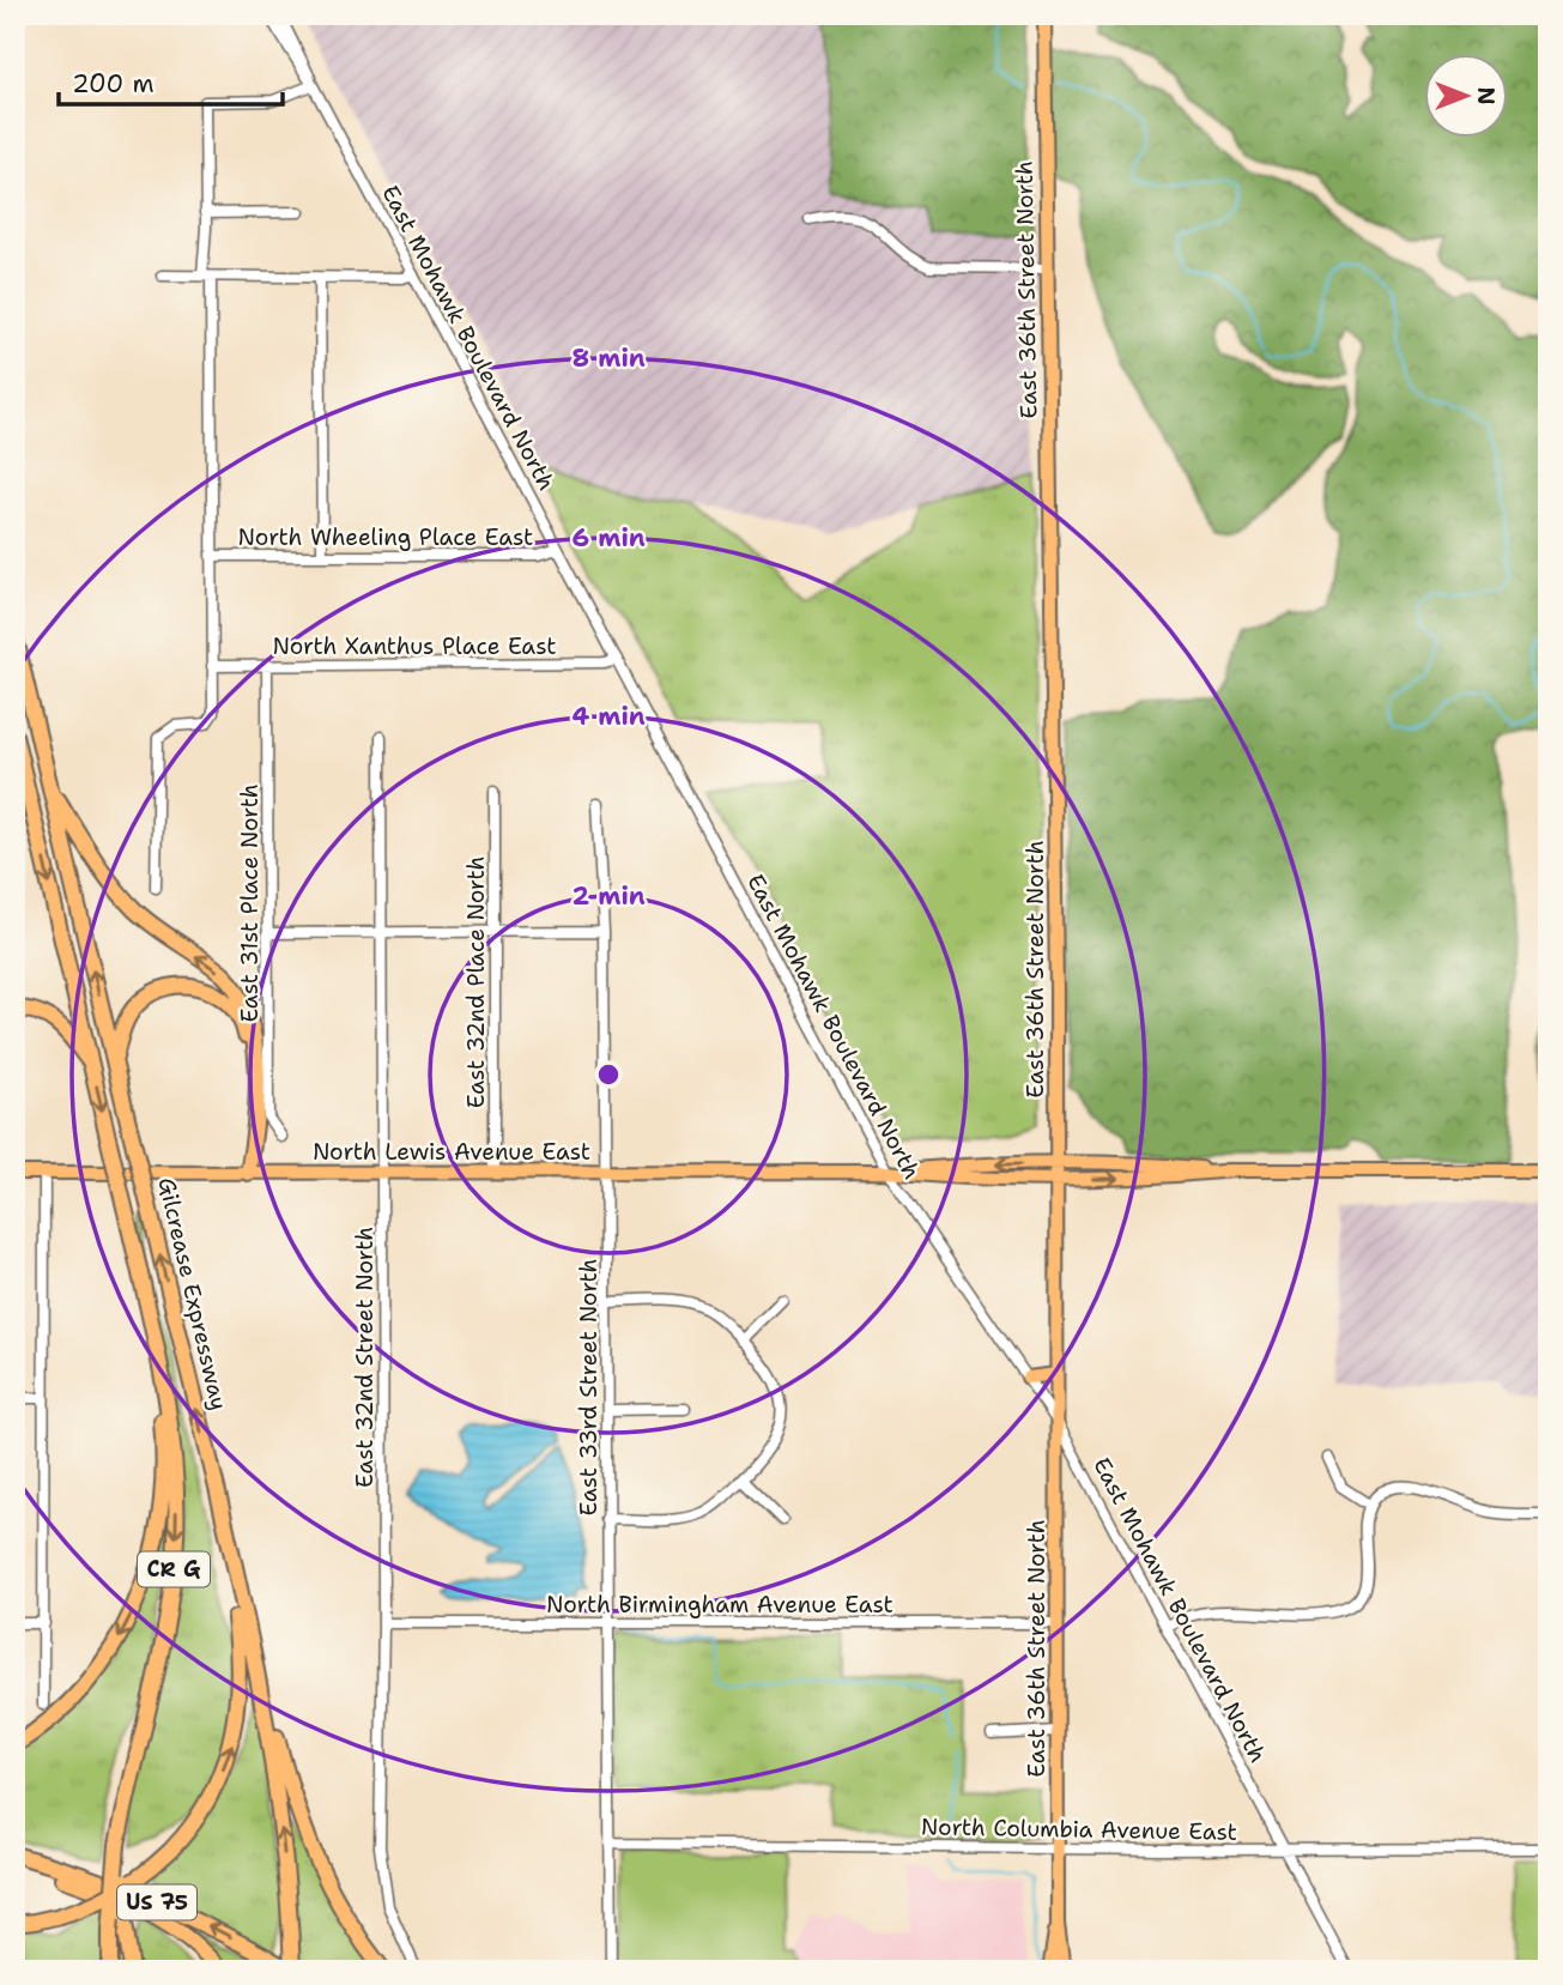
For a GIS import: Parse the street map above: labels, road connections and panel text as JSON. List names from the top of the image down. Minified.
{"streets":{"highway":["Gilcrease Expressway","CR G","US 75"],"main road":["East 36th Street North","North Lewis Avenue East"],"street":["East Mohawk Boulevard North","North Wheeling Place East","North Xanthus Place East","East 31st Place North","East 32nd Place North","East 32nd Street North","East 33rd Street North","North Birmingham Avenue East","North Columbia Avenue East"]},"crossings":[["East 36th Street North","East Mohawk Boulevard North"],["East 36th Street North","North Lewis Avenue East"],["East 36th Street North","North Birmingham Avenue East"],["East 36th Street North","North Columbia Avenue East"],["East Mohawk Boulevard North","North Wheeling Place East"],["East Mohawk Boulevard North","North Xanthus Place East"],["East Mohawk Boulevard North","North Lewis Avenue East"],["East Mohawk Boulevard North","North Columbia Avenue East"],["North Xanthus Place East","East 31st Place North"],["East 32nd Place North","North Lewis Avenue East"],["North Lewis Avenue East","East 32nd Street North"],["North Lewis Avenue East","East 33rd Street North"],["Gilcrease Expressway","US 75"],["East 32nd Street North","North Birmingham Avenue East"],["East 33rd Street North","North Birmingham Avenue East"],["East 33rd Street North","North Columbia Avenue East"]],"scale_bar":"200 m","north":"right","rings":["8 min","6 min","4 min","2 min"]}
